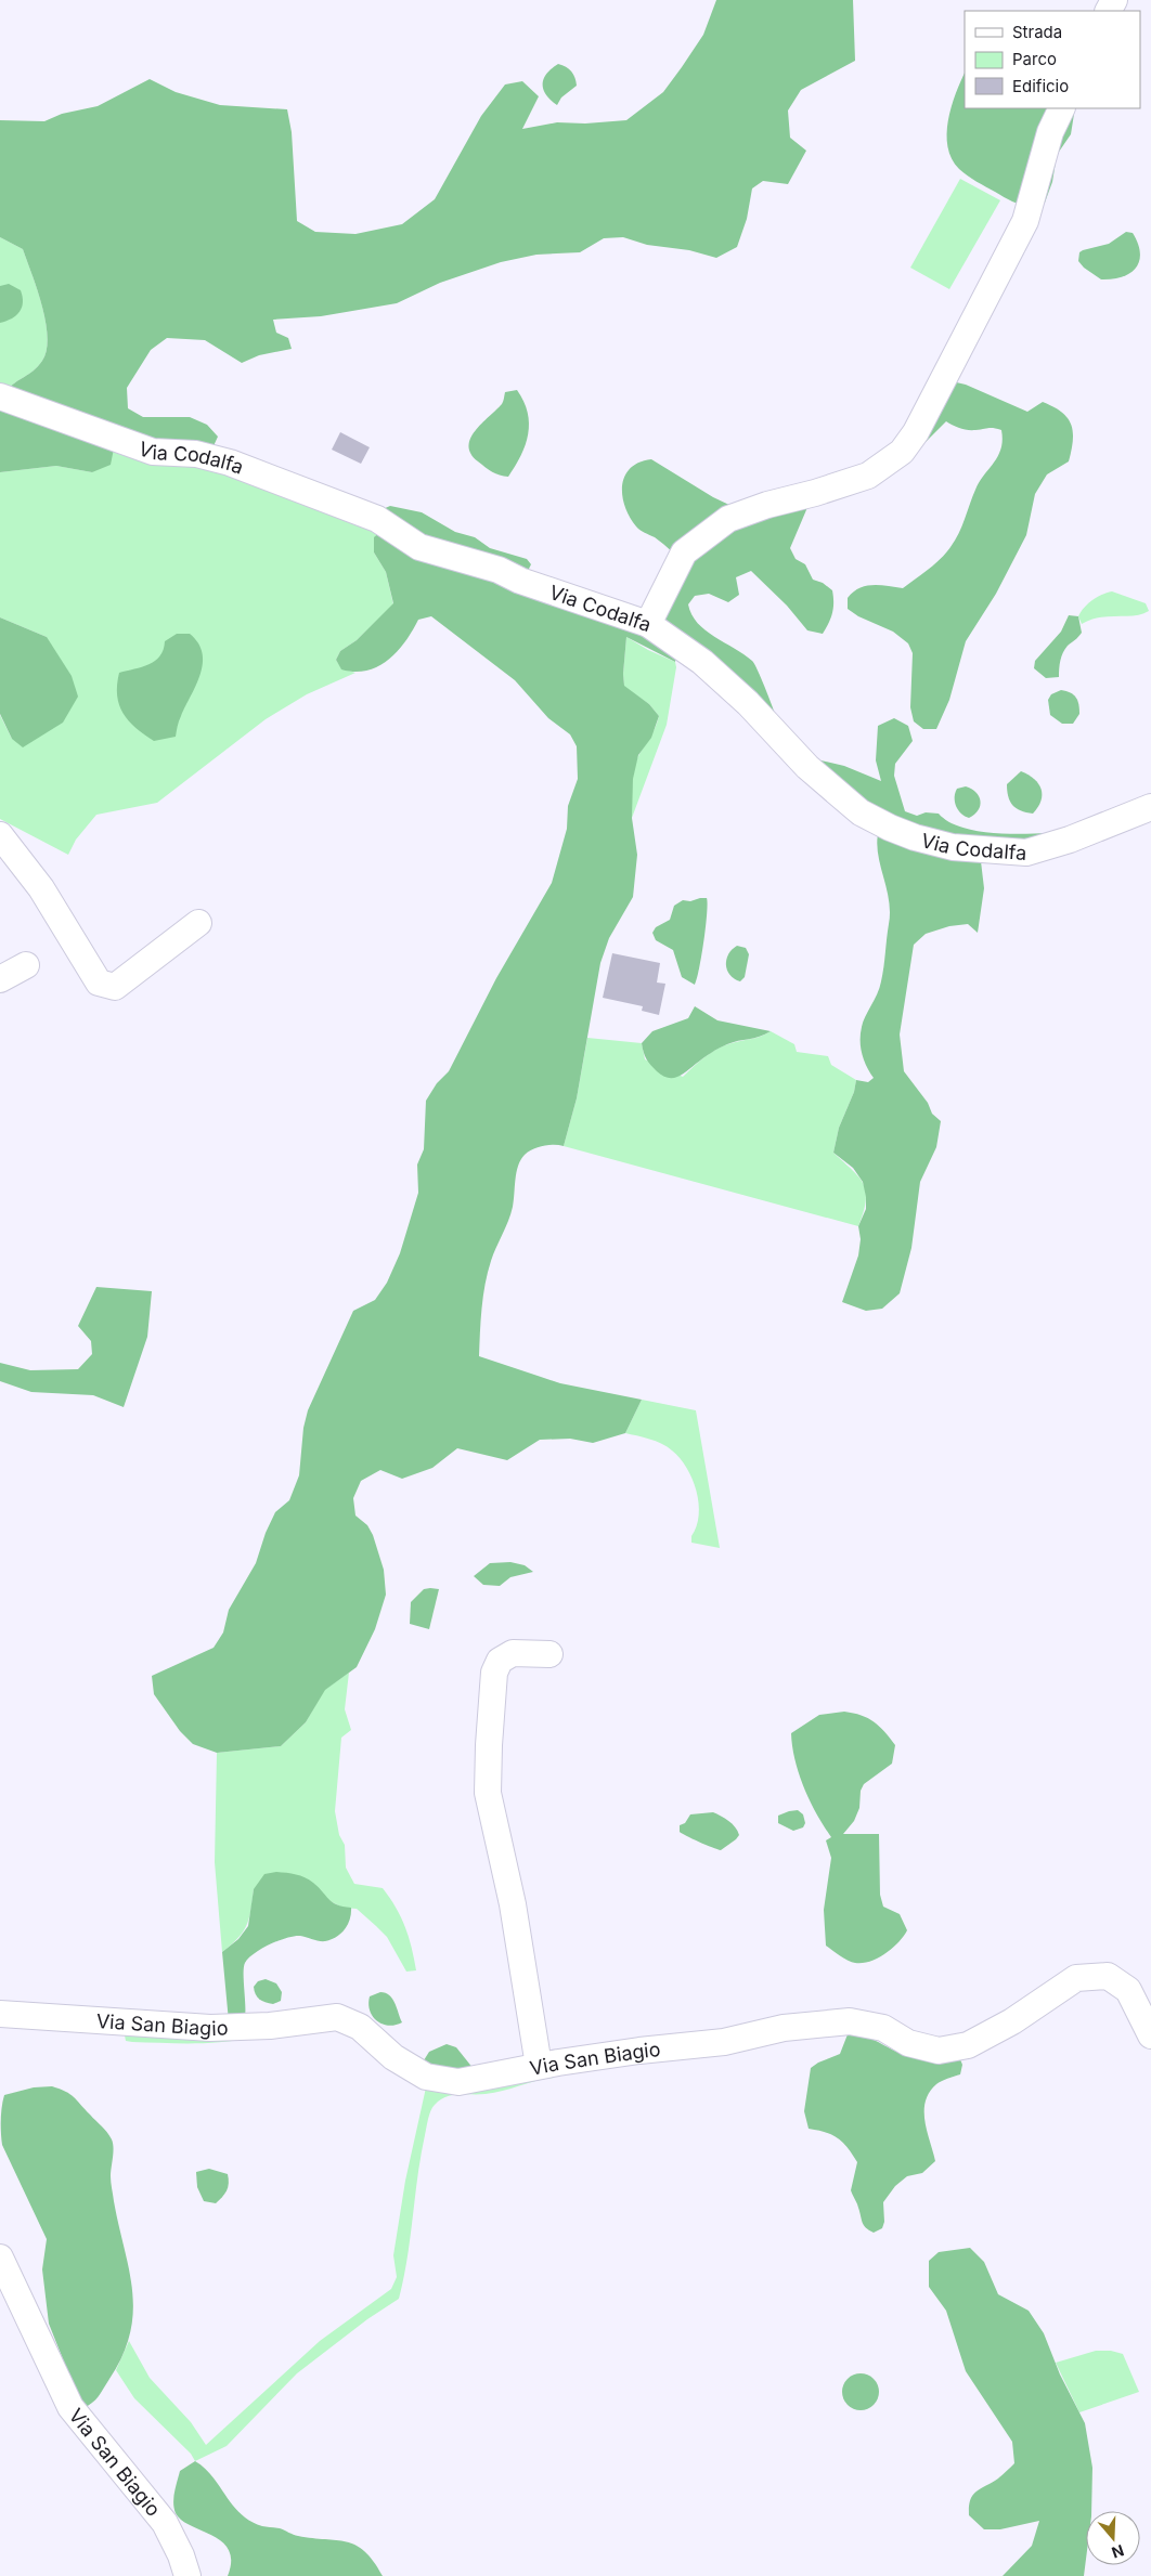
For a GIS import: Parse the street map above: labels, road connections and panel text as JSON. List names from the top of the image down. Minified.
{"streets":{"street":["Via Codalfa","Via San Biagio"]},"legend":["Strada","Parco","Edificio"],"north":"bottom"}
